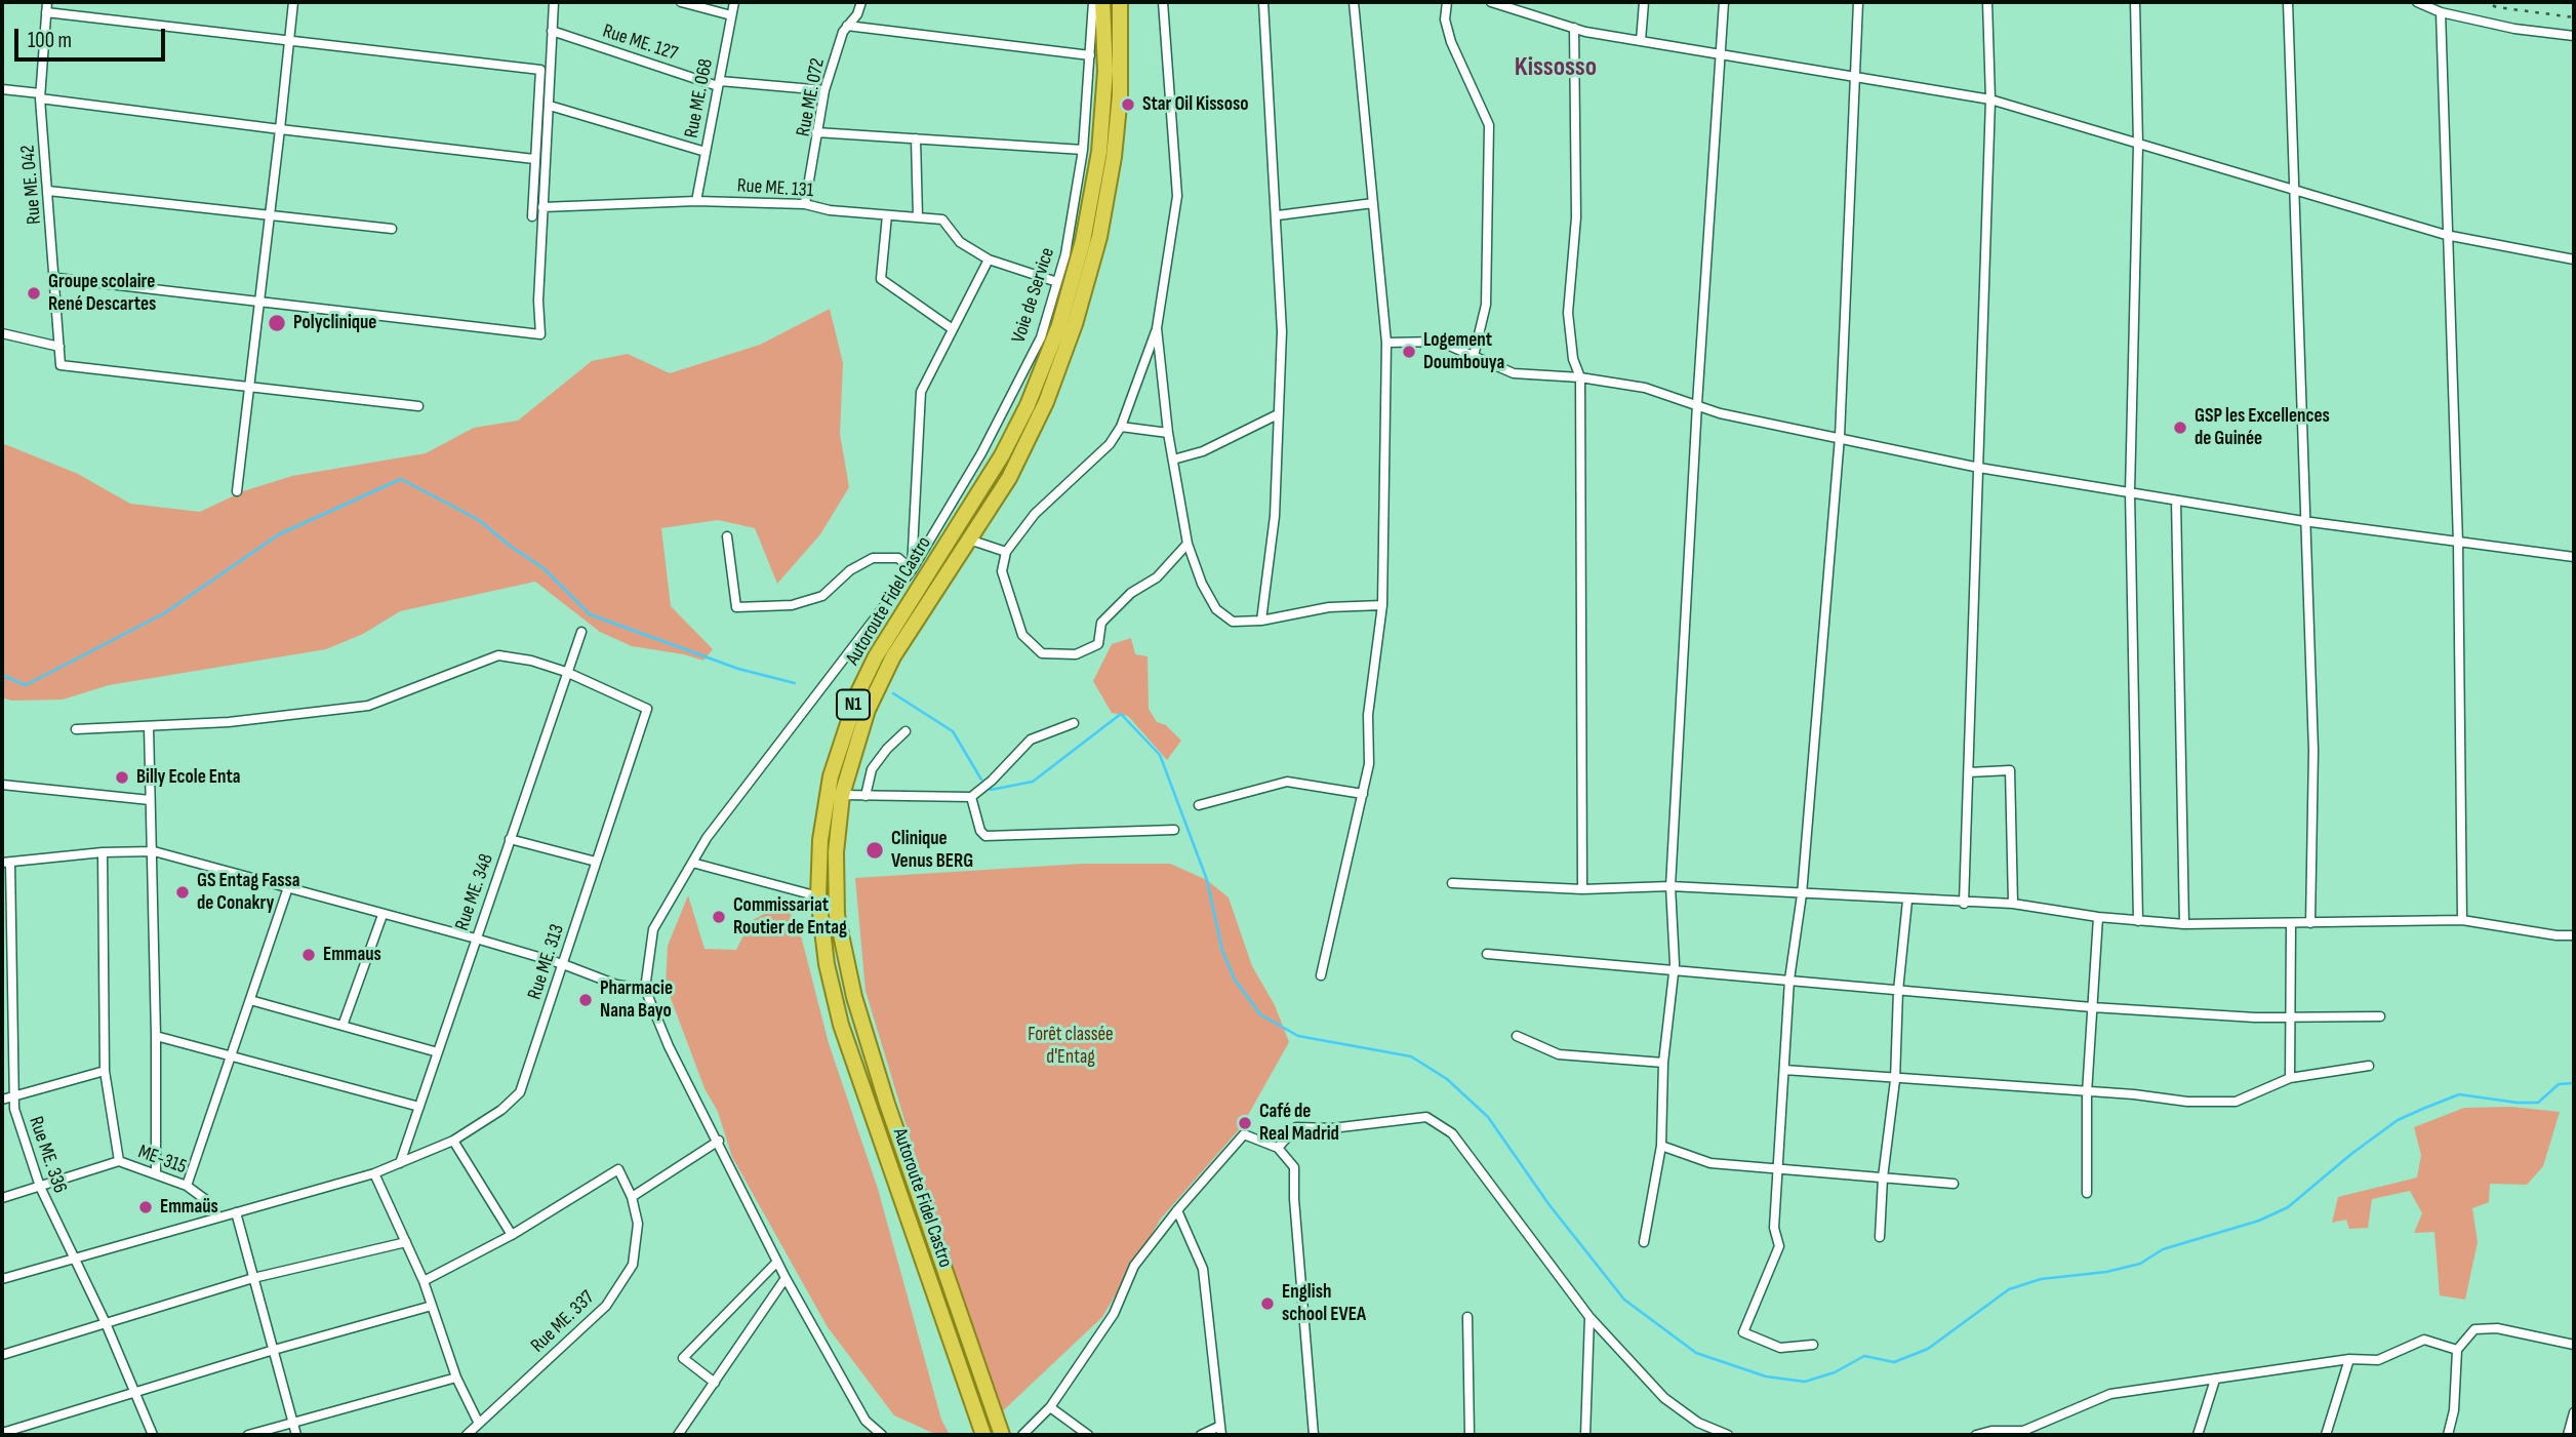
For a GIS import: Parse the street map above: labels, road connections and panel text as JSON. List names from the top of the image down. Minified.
{"streets":{"highway":["Autoroute Fidel Castro","N1"],"street":["Rue ME. 127","Rue ME. 072","Rue ME. 068","Rue ME. 042","Rue ME. 131","Voie de Service","Rue ME. 348","Rue ME. 313","Rue ME. 336","ME-315","Rue ME. 337"]},"crossings":[["Rue ME. 127","Rue ME. 072"],["Rue ME. 127","Rue ME. 068"],["Rue ME. 072","Rue ME. 131"],["Rue ME. 068","Rue ME. 131"],["Rue ME. 131","Voie de Service"],["Rue ME. 348","Rue ME. 313"],["Rue ME. 313","Rue ME. 336"],["Rue ME. 313","ME-315"],["Rue ME. 336","ME-315"]],"districts":["Kissosso"],"parks":["Forêt classée d'Entag"],"places":["Star Oil Kissoso","Groupe scolaire René Descartes","Polyclinique","Logement Doumbouya","GSP les Excellences de Guinée","Billy Ecole Enta","Clinique Venus BERG","GS Entag Fassa de Conakry","Commissariat Routier de Entag","Emmaus","Pharmacie Nana Bayo","Café de Real Madrid","Emmaüs","English school EVEA"],"scale_bar":"100 m"}
